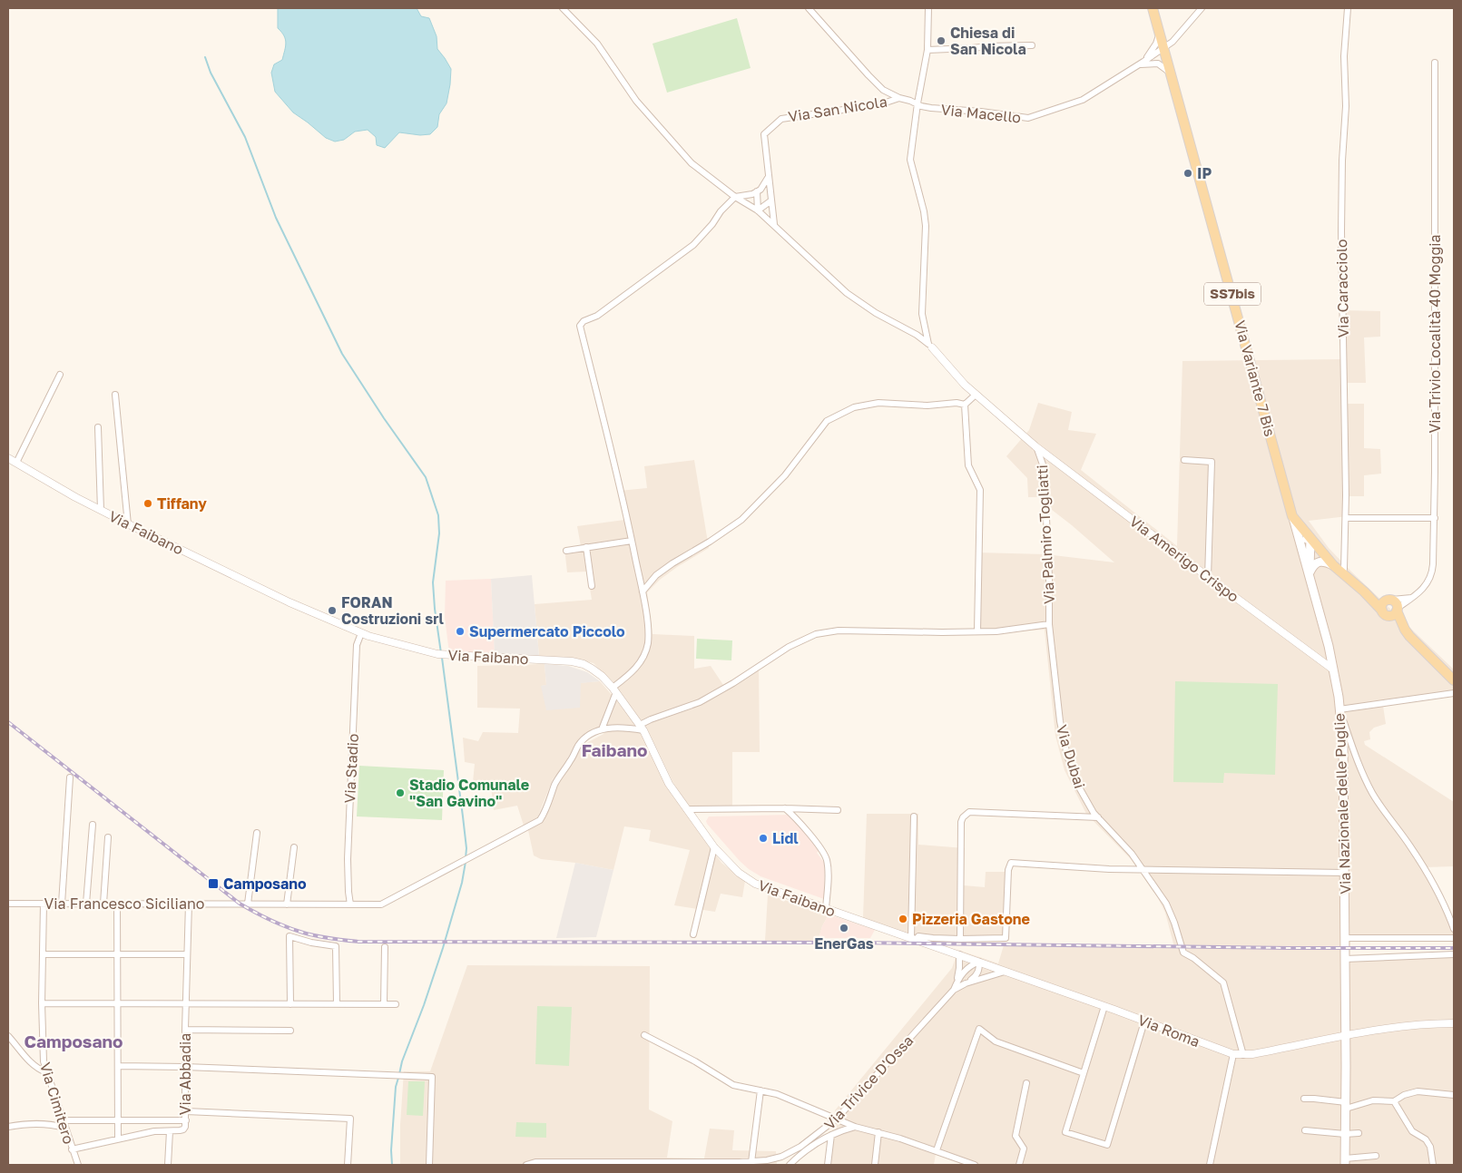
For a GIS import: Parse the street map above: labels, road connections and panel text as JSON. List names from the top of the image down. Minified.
{"streets":{"main road":["SS7bis","Via Variante 7 Bis","Via Nazionale delle Puglie"],"street":["Via San Nicola","Via Macello","Via Caracciolo","Via Trivio Località 40 Moggia","Via Faibano","Via Palmiro Togliatti","Via Amerigo Crispo","Via Dubai","Via Stadio","Via Francesco Siciliano","Via Roma","Via Abbadia","Via Trivice D'Ossa","Via Cimitero"]},"crossings":[["Via Macello","Via Variante 7 Bis"],["SS7bis","Via Trivio Località 40 Moggia"],["SS7bis","Via Variante 7 Bis"],["Via Trivio Località 40 Moggia","Via Variante 7 Bis"],["Via Variante 7 Bis","Via Nazionale delle Puglie"],["Via Faibano","Via Stadio"],["Via Faibano","Via Roma"],["Via Palmiro Togliatti","Via Amerigo Crispo"],["Via Palmiro Togliatti","Via Dubai"],["Via Amerigo Crispo","Via Nazionale delle Puglie"],["Via Dubai","Via Roma"],["Via Stadio","Via Francesco Siciliano"],["Via Nazionale delle Puglie","Via Roma"],["Via Francesco Siciliano","Via Abbadia"],["Via Francesco Siciliano","Via Cimitero"],["Via Roma","Via Trivice D'Ossa"],["Via Abbadia","Via Cimitero"]],"districts":["Faibano","Camposano"],"places":{"other":["Chiesa di San Nicola","IP","Tiffany","FORAN Costruzioni srl","Supermercato Piccolo","Stadio Comunale \"San Gavino\"","Lidl","Pizzeria Gastone","EnerGas"],"transit":["Camposano"]}}
